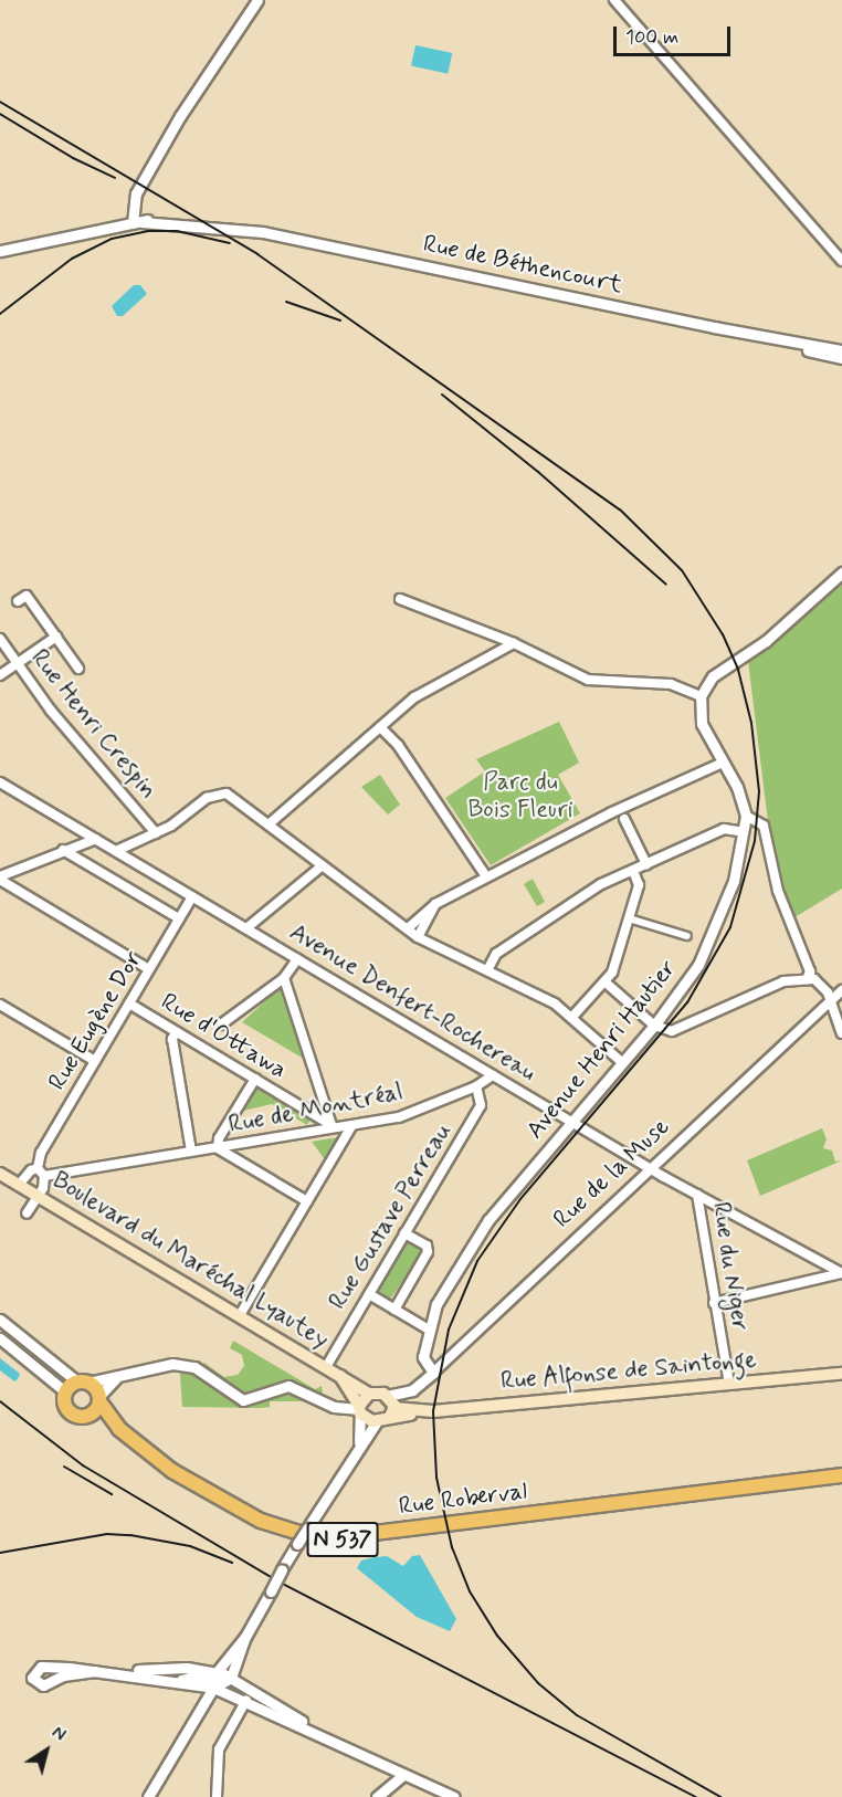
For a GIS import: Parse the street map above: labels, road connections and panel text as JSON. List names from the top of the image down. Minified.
{"streets":{"main road":["Boulevard du Maréchal Lyautey","Rue Alfonse de Saintonge","Rue Roberval","N 537"],"street":["Rue de Béthencourt","Rue Henri Crespin","Avenue Denfert-Rochereau","Rue Eugène Dor","Rue d'Ottawa","Avenue Henri Hautier","Rue de Montréal","Rue de la Muse","Rue Gustave Perreau","Rue du Niger"]},"crossings":[["Avenue Denfert-Rochereau","Rue Eugène Dor"],["Avenue Denfert-Rochereau","Avenue Henri Hautier"],["Avenue Denfert-Rochereau","Rue de Montréal"],["Avenue Denfert-Rochereau","Rue de la Muse"],["Avenue Denfert-Rochereau","Rue du Niger"],["Rue Eugène Dor","Rue d'Ottawa"],["Rue d'Ottawa","Rue de Montréal"],["Avenue Henri Hautier","Rue de la Muse"],["Rue de Montréal","Rue Gustave Perreau"],["Rue de la Muse","Rue Alfonse de Saintonge"],["Rue Gustave Perreau","Boulevard du Maréchal Lyautey"],["Rue du Niger","Rue Alfonse de Saintonge"]],"parks":["Parc du Bois Fleuri"],"scale_bar":"100 m","north":"top right"}
